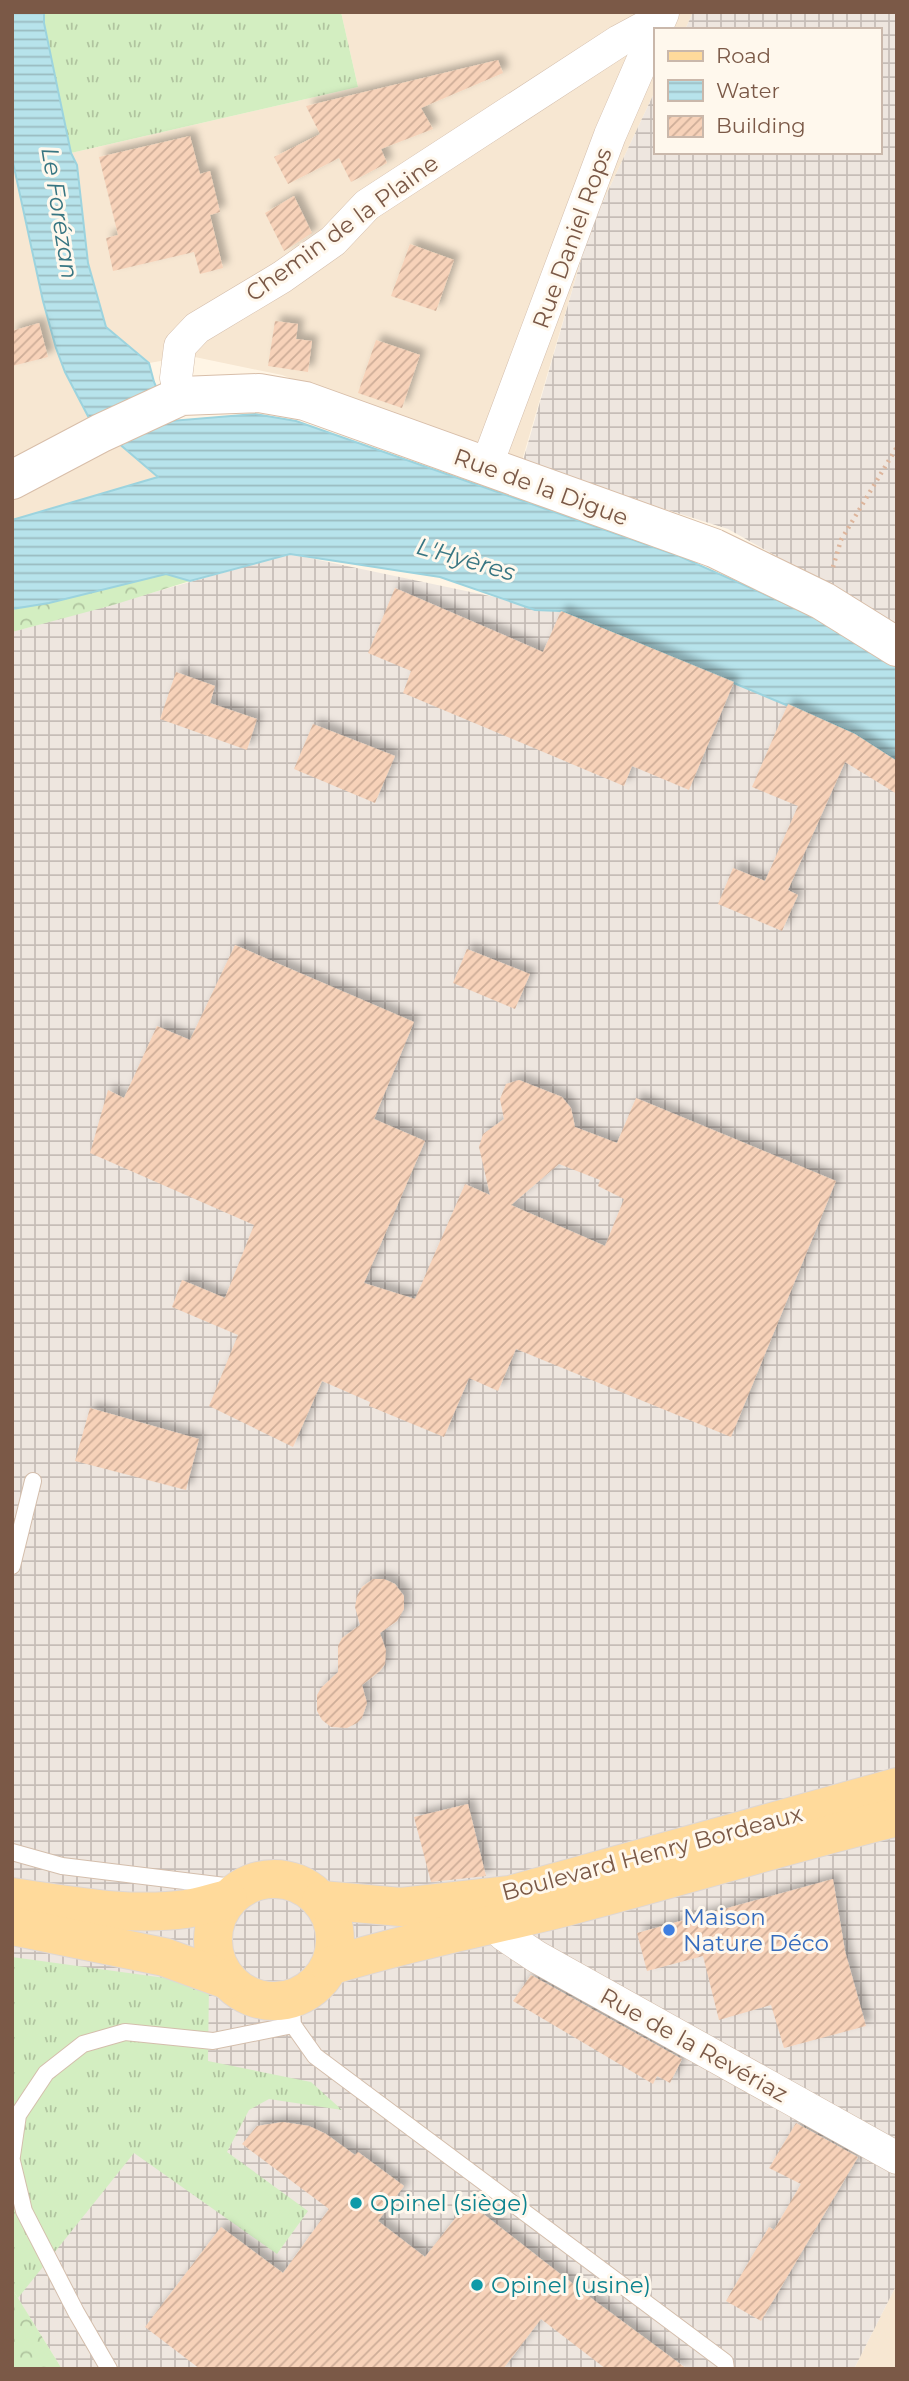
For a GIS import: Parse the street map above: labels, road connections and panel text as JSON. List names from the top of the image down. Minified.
{"streets":{"main road":["Boulevard Henry Bordeaux"],"street":["Chemin de la Plaine","Rue Daniel Rops","Rue de la Digue","Rue de la Revériaz"]},"crossings":[["Chemin de la Plaine","Rue de la Digue"],["Rue Daniel Rops","Rue de la Digue"],["Boulevard Henry Bordeaux","Rue de la Revériaz"]],"water":["Le Forézan","L'Hyères"],"places":["Maison Nature Déco","Opinel (siège)","Opinel (usine)"],"legend":["Road","Water","Building"]}
